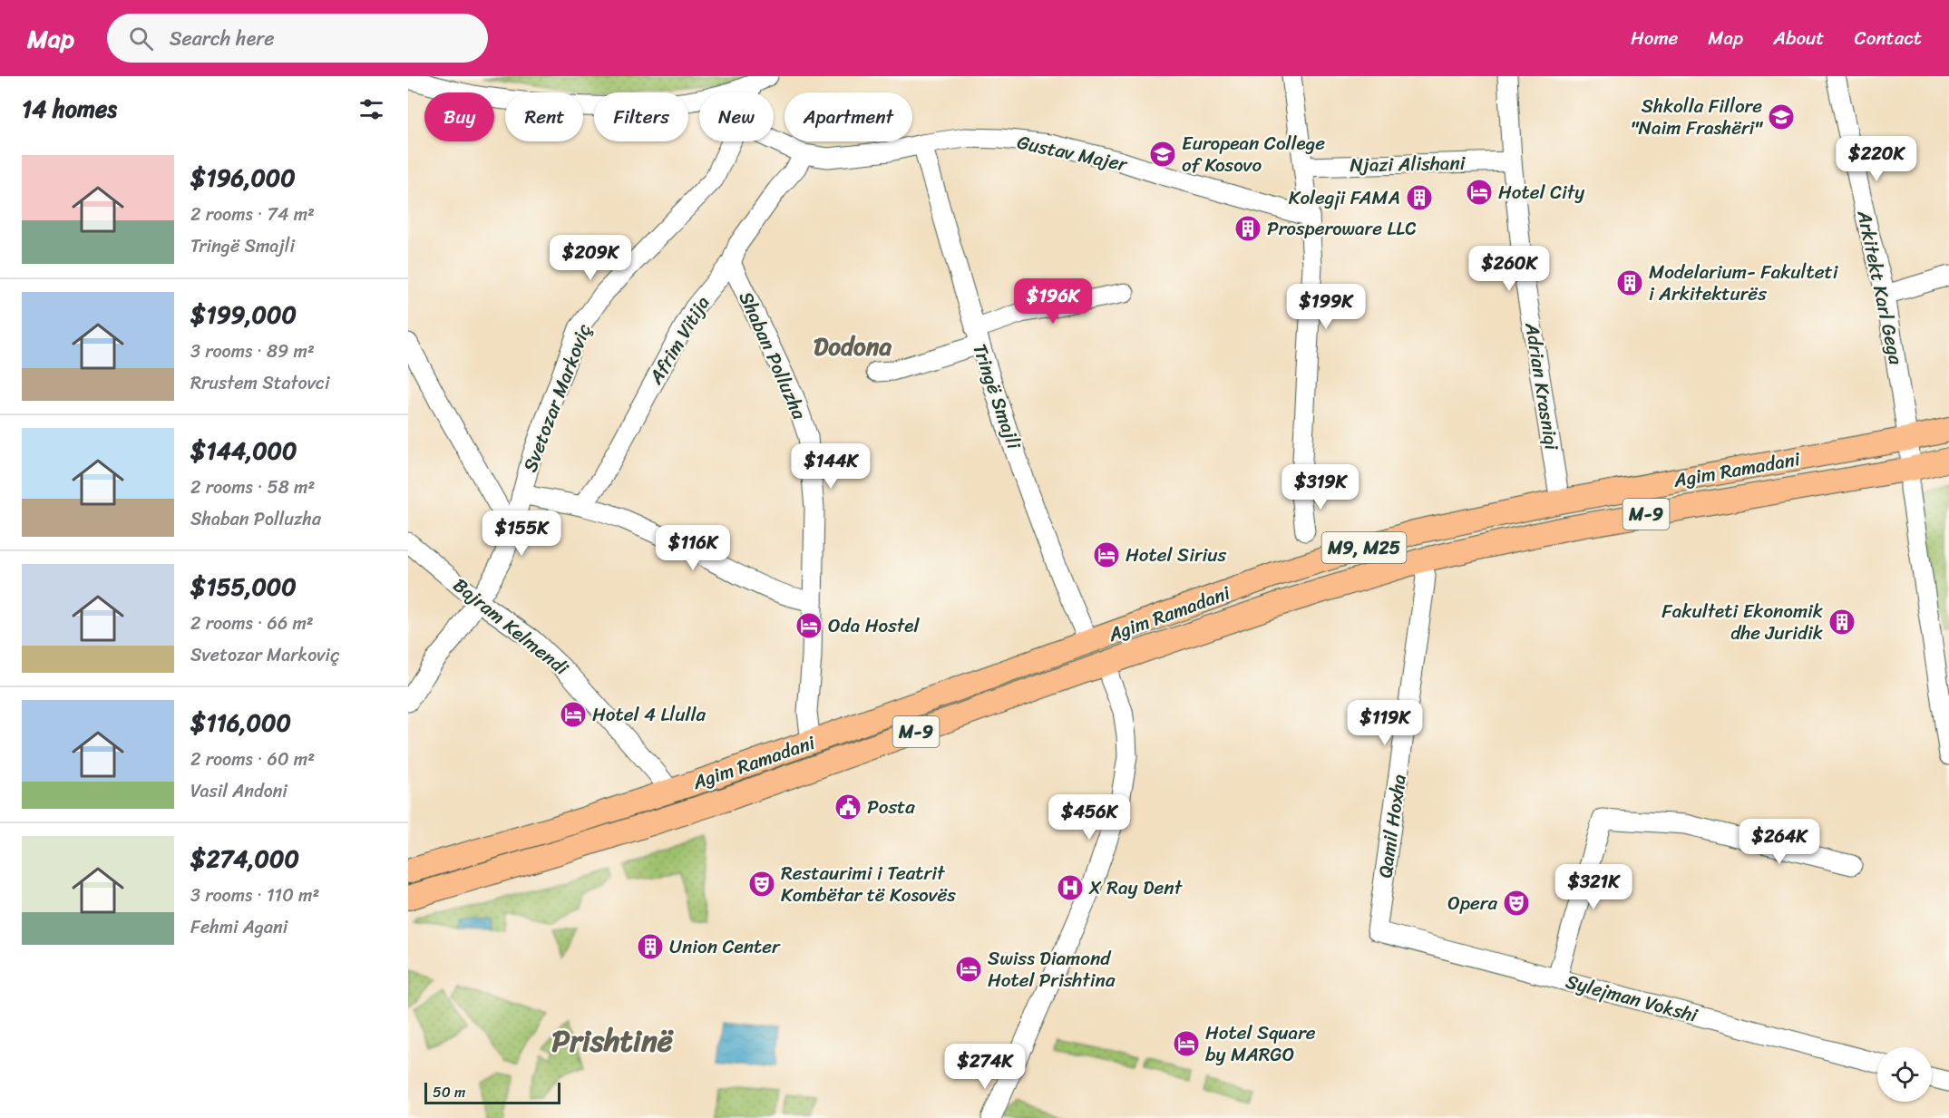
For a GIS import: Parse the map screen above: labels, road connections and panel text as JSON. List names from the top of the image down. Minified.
{"streets":{"main road":["Agim Ramadani","M-9","M9, M25"],"street":["Gustav Majer","Njazi Alishani","Arkitekt Karl Gega","Afrim Vitija","Shaban Polluzha","Adrian Krasniqi","Tringë Smajli","Svetozar Markoviç","Bajram Kelmendi","Qamil Hoxha","Sylejman Vokshi"]},"crossings":[["Gustav Majer","Afrim Vitija"],["Gustav Majer","Tringë Smajli"],["Njazi Alishani","Adrian Krasniqi"],["Arkitekt Karl Gega","Agim Ramadani"],["Afrim Vitija","Shaban Polluzha"],["Shaban Polluzha","Agim Ramadani"],["Adrian Krasniqi","Agim Ramadani"],["Tringë Smajli","Agim Ramadani"],["Svetozar Markoviç","Bajram Kelmendi"],["Agim Ramadani","Bajram Kelmendi"],["Agim Ramadani","Qamil Hoxha"],["Qamil Hoxha","Sylejman Vokshi"]],"districts":["Dodona","Prishtinë"],"places":{"school or university":["Shkolla Fillore \"Naim Frashëri\"","European College of Kosovo"],"hotel":["Hotel City","Hotel Sirius","Oda Hostel","Hotel 4 Llulla","Swiss Diamond Hotel Prishtina","Hotel Square by MARGO"],"building":["Kolegji FAMA","Prosperoware LLC","Modelarium- Fakulteti i Arkitekturës","Fakulteti Ekonomik dhe Juridik","Union Center"],"public building":["Posta"],"theatre":["Restaurimi i Teatrit Kombëtar të Kosovës","Opera"],"hospital":["X Ray Dent"]},"scale_bar":"50 m","page":{"header":"Map","search":"Search here","nav":["Home","Map","About","Contact"],"heading":"14 homes","chip":["Buy","Rent","Filters","New","Apartment"],"price":["$220K","$209K","$260K","$196K","$199K","$144K","$319K","$155K","$116K","$119K","$456K","$264K","$321K","$274K"],"list":[{"name":"$196,000","note":"2 rooms · 74 m² · Tringë Smajli"},{"name":"$199,000","note":"3 rooms · 89 m² · Rrustem Statovci"},{"name":"$144,000","note":"2 rooms · 58 m² · Shaban Polluzha"},{"name":"$155,000","note":"2 rooms · 66 m² · Svetozar Markoviç"},{"name":"$116,000","note":"2 rooms · 60 m² · Vasil Andoni"},{"name":"$274,000","note":"3 rooms · 110 m² · Fehmi Agani"}],"scale":"50 m"}}
